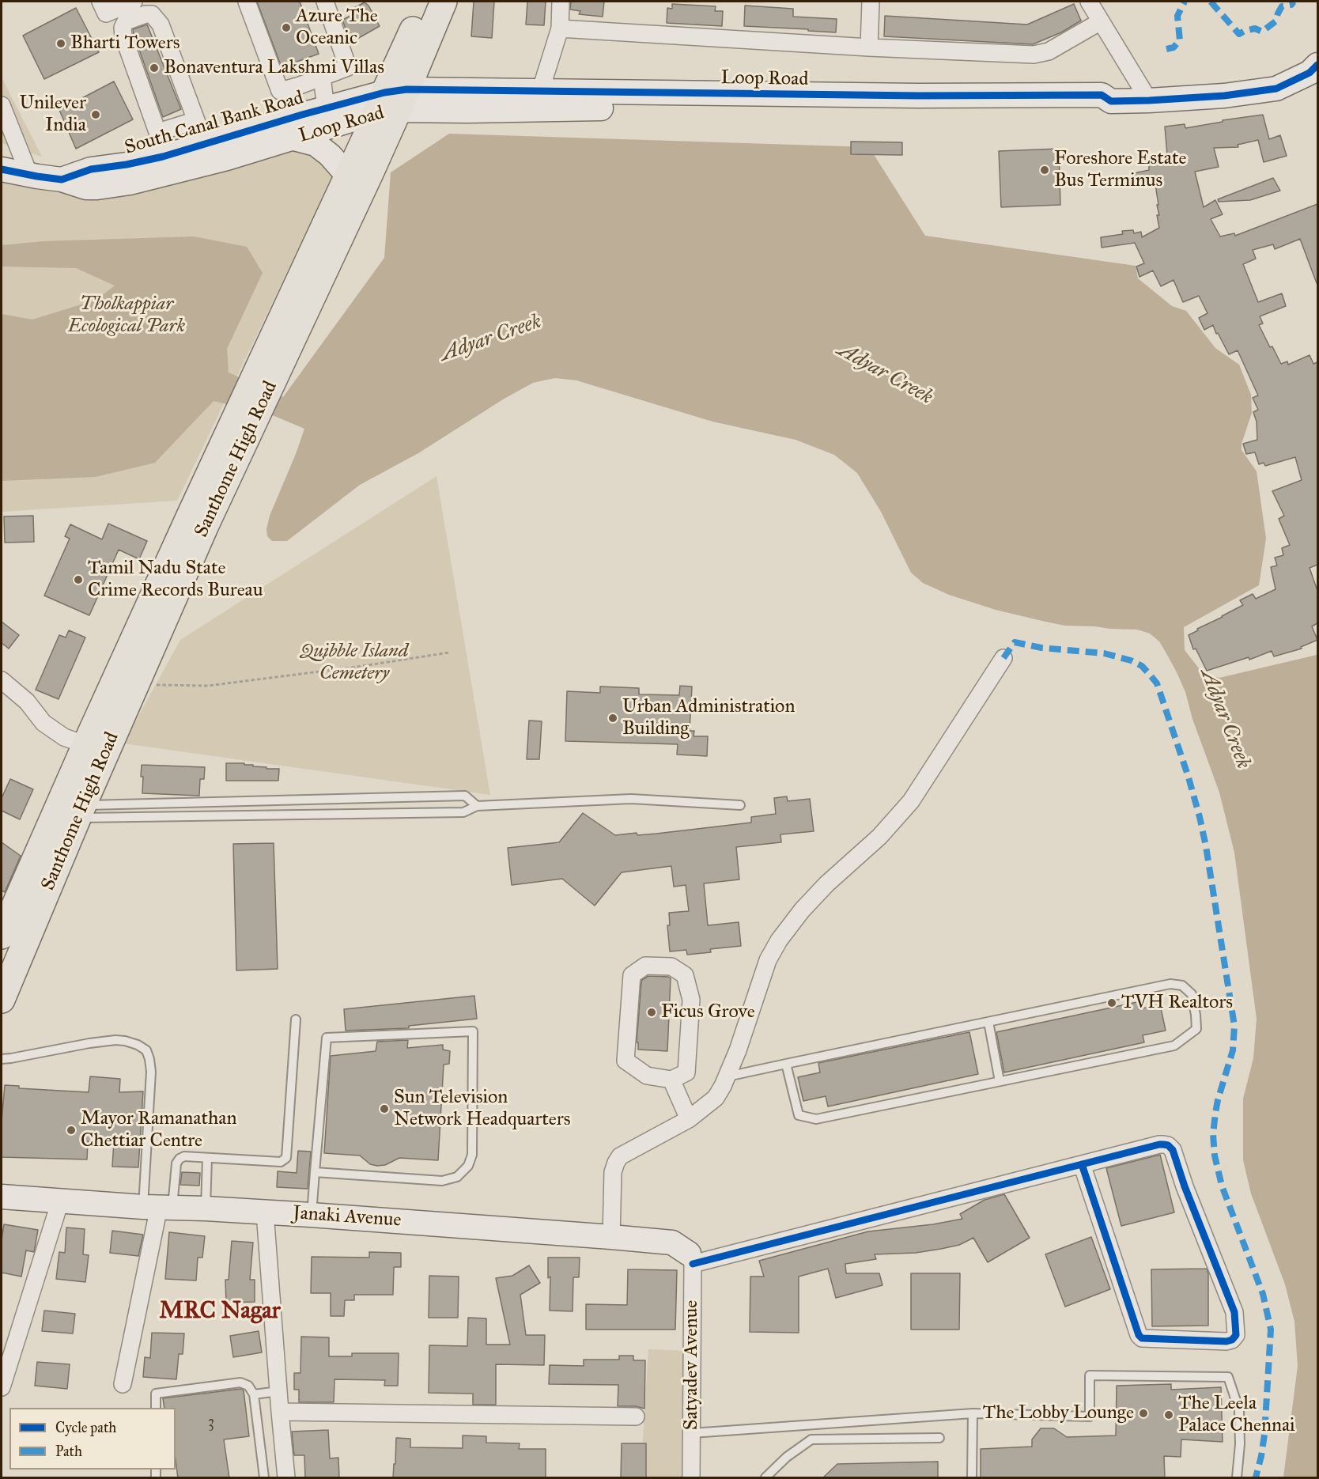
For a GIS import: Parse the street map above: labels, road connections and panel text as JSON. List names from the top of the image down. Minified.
{"streets":{"main road":["Santhome High Road"],"street":["Loop Road","South Canal Bank Road","Janaki Avenue","Satyadev Avenue"]},"crossings":[["Loop Road","South Canal Bank Road"],["Loop Road","Santhome High Road"],["South Canal Bank Road","Santhome High Road"],["Janaki Avenue","Satyadev Avenue"]],"districts":["MRC Nagar"],"water":["Adyar Creek"],"parks":["Tholkappiar Ecological Park","Quibble Island Cemetery"],"places":["Azure The Oceanic","Bharti Towers","Bonaventura Lakshmi Villas","Unilever India","Foreshore Estate Bus Terminus","Tamil Nadu State Crime Records Bureau","Urban Administration Building","TVH Realtors","Ficus Grove","Sun Television Network Headquarters","Mayor Ramanathan Chettiar Centre","The Lobby Lounge","The Leela Palace Chennai"],"house_numbers":["3"],"legend":["Cycle path","Path"]}
